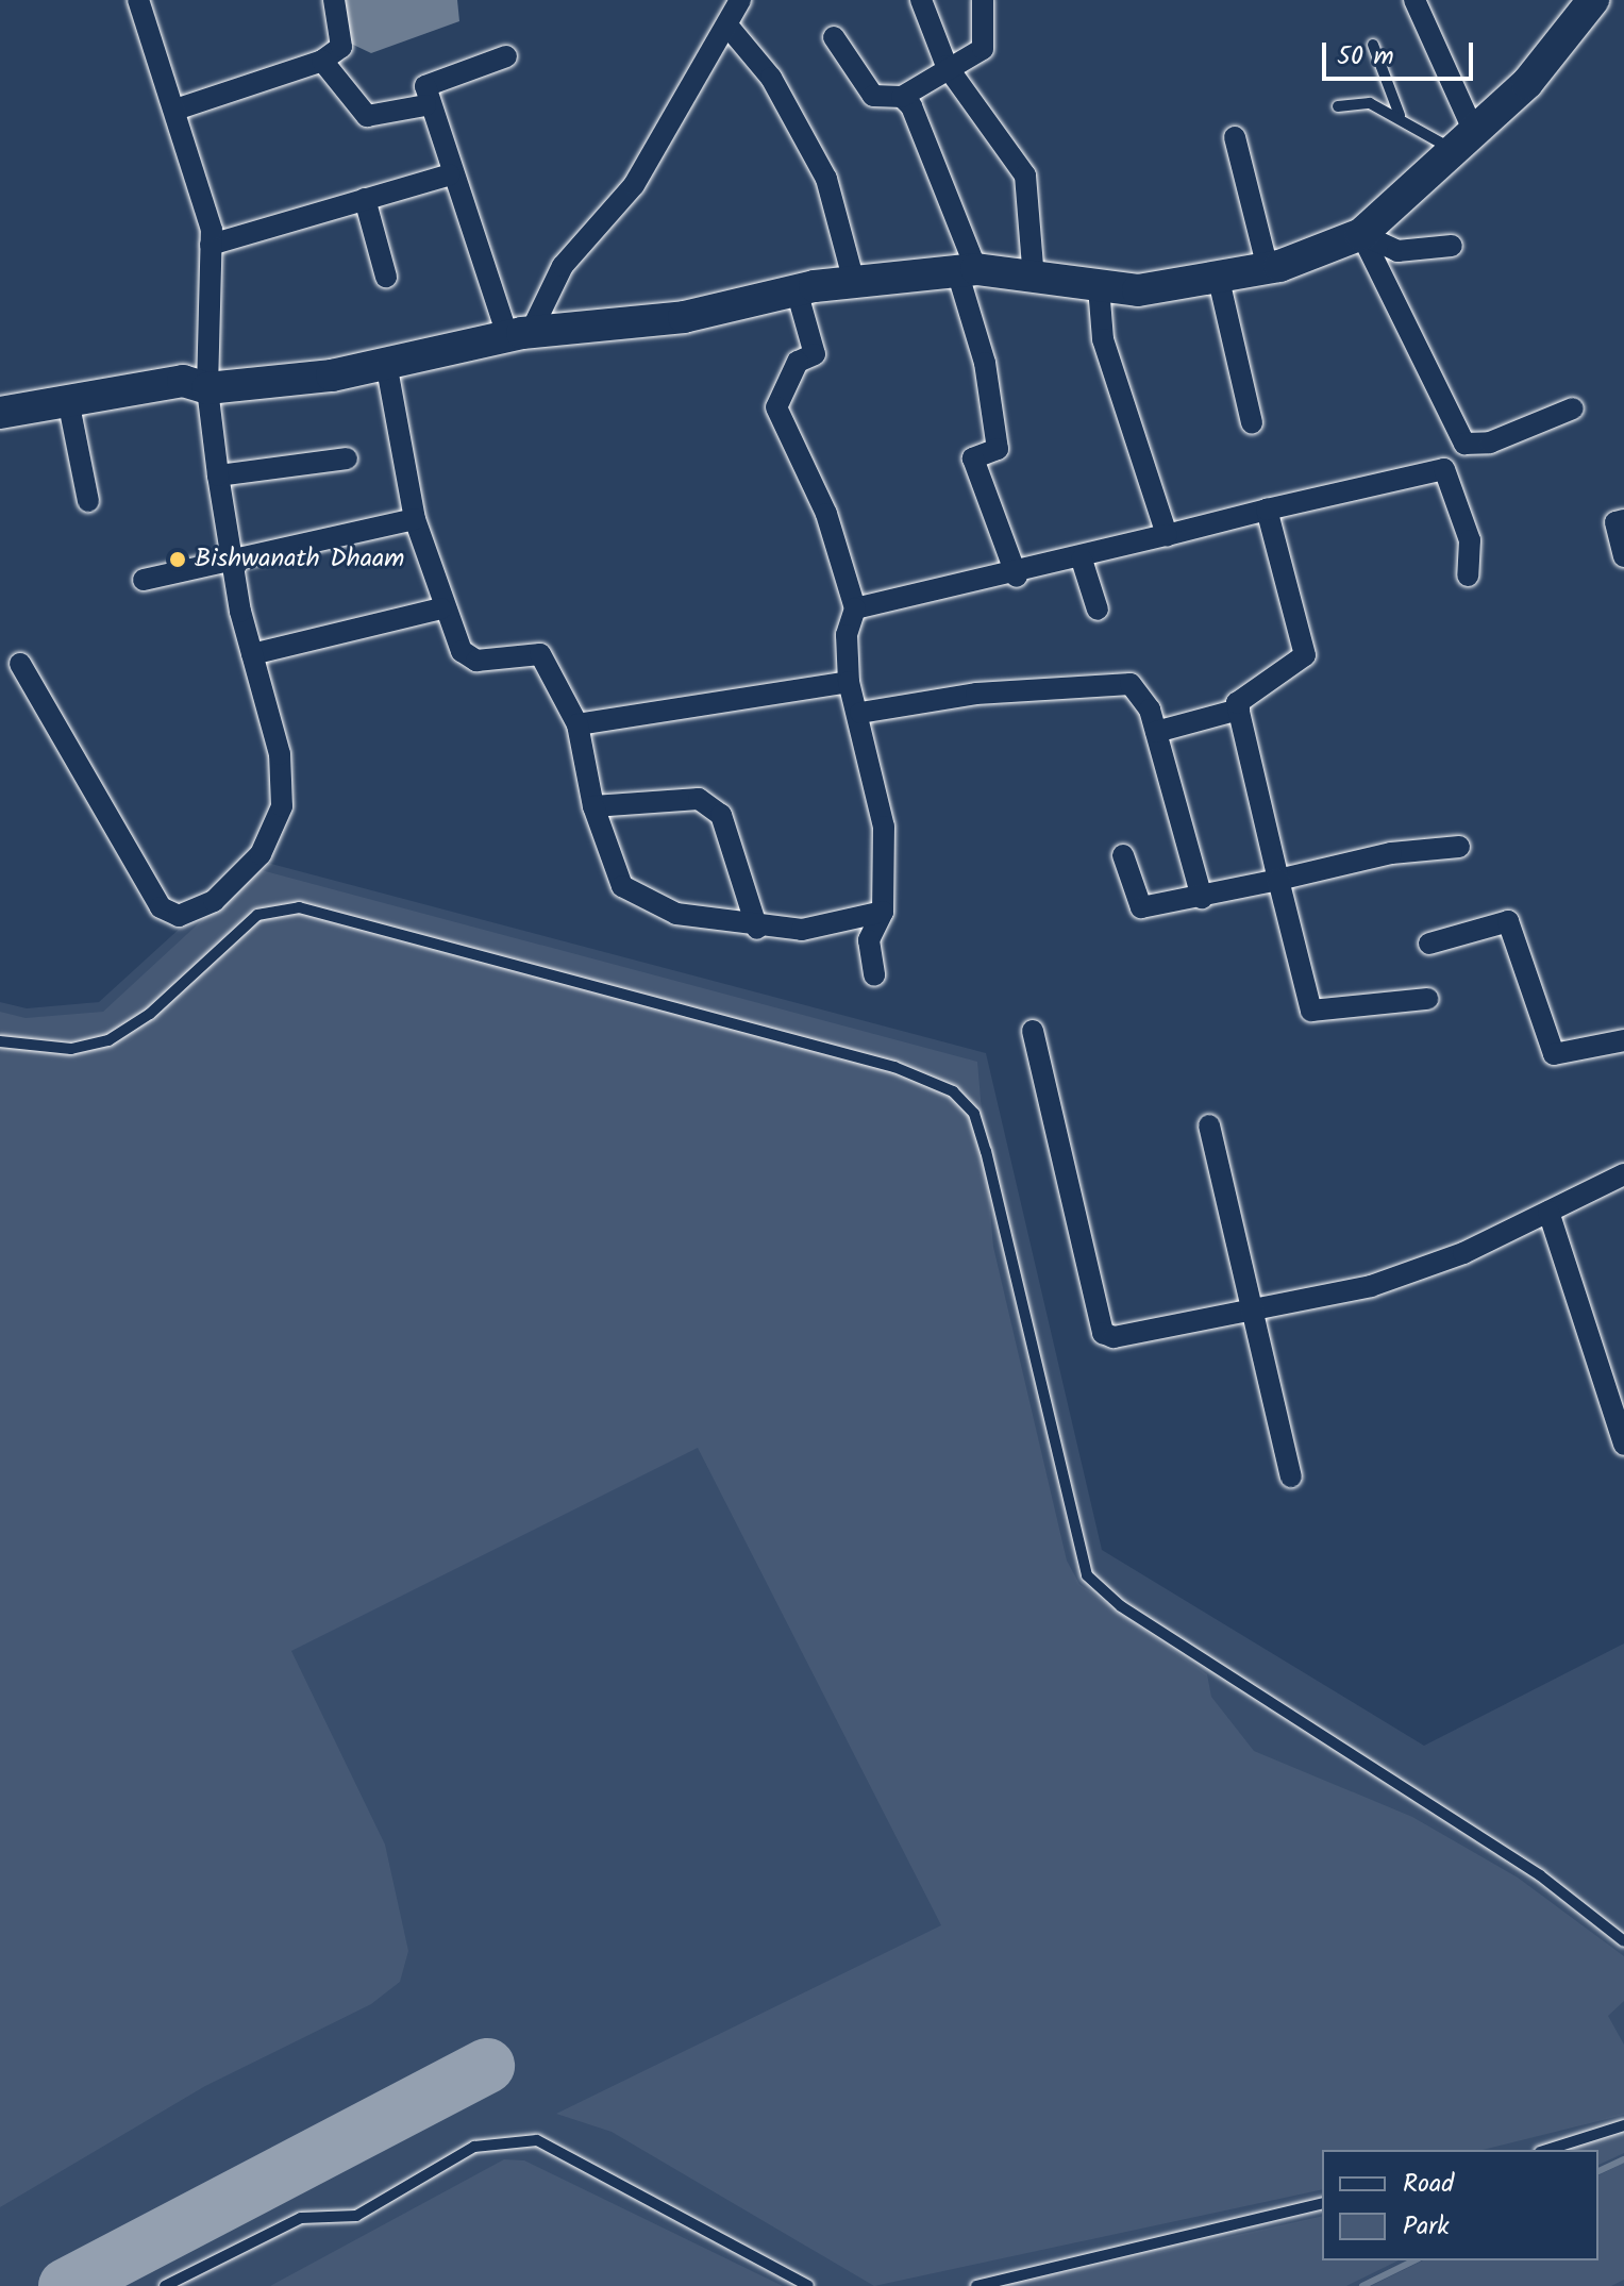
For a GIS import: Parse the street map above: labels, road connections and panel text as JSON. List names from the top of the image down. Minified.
{"places":["Bishwanath Dhaam"],"legend":["Road","Park"],"scale_bar":"50 m"}
